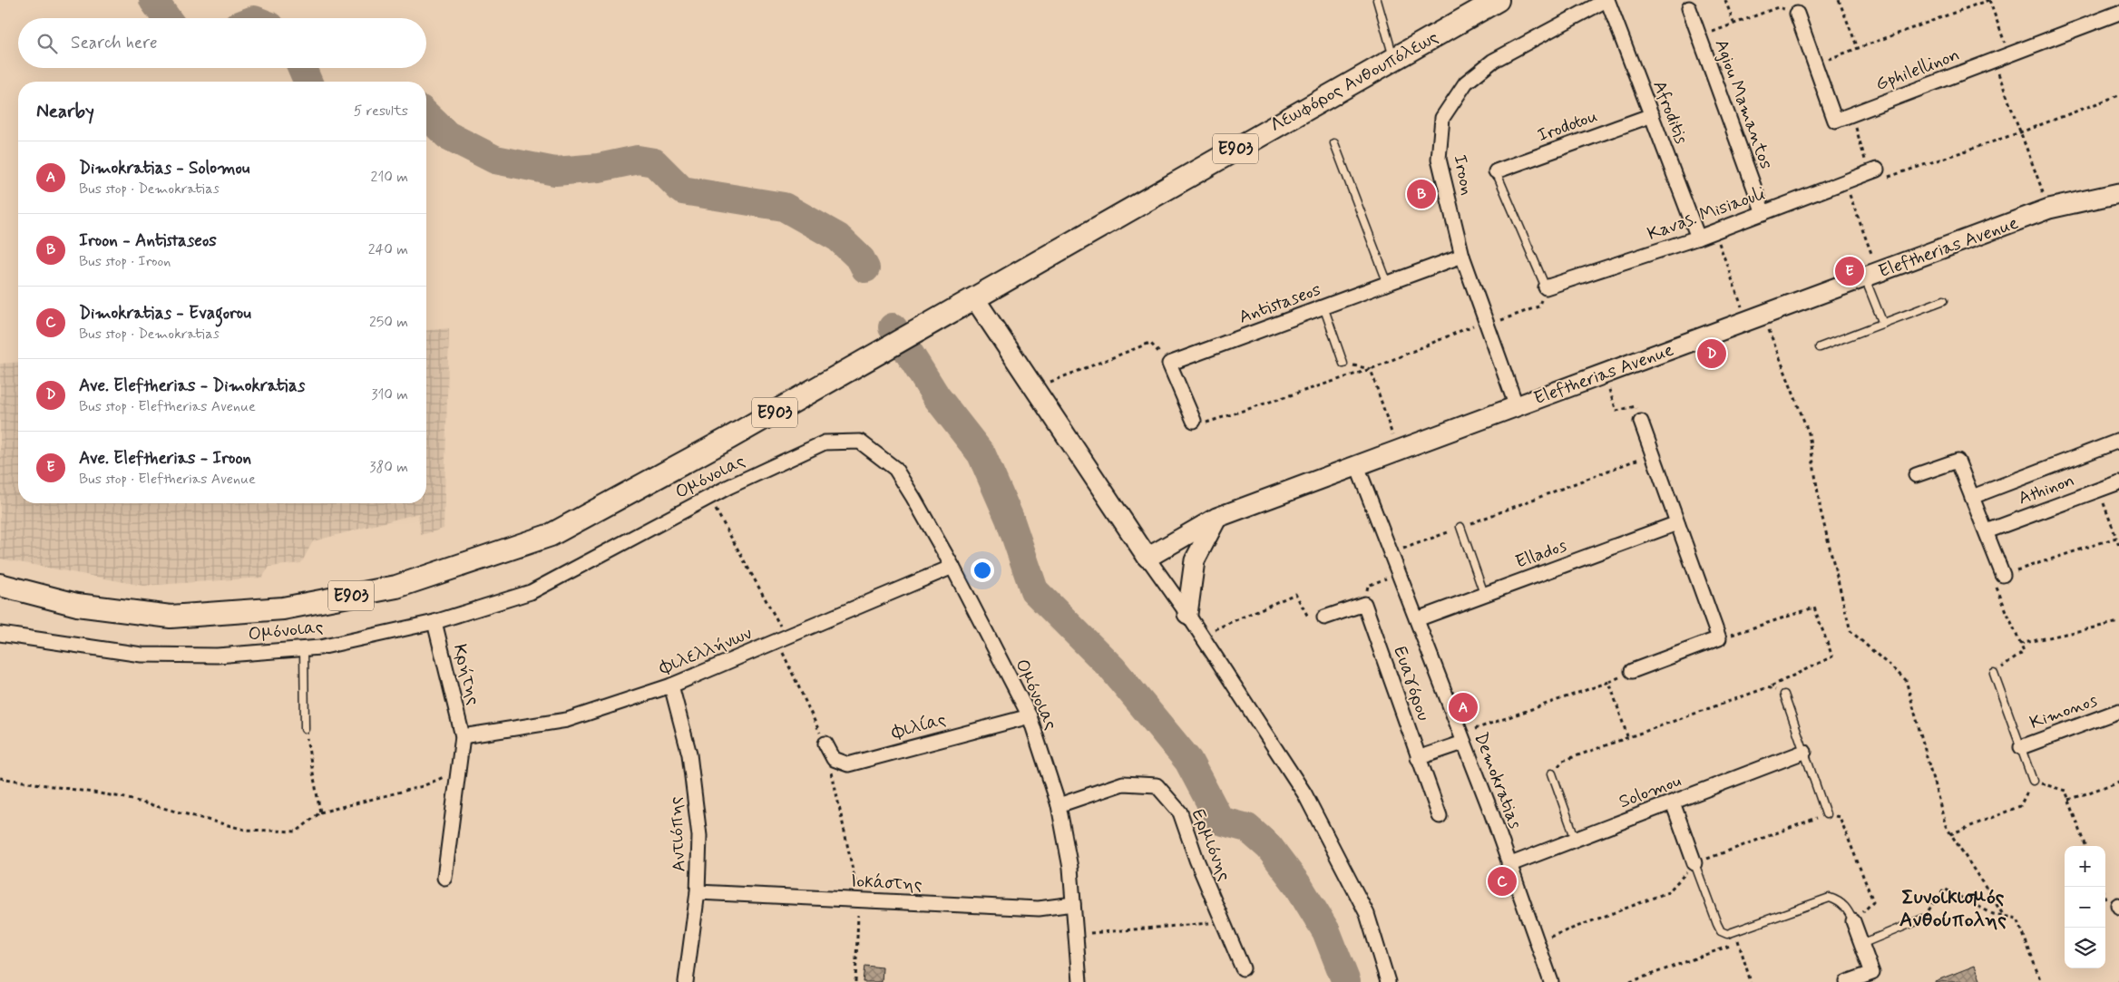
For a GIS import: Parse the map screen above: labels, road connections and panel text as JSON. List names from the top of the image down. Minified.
{"streets":{"main road":["Λεωφόρος Ανθουπόλεως","E903","Eleftherias Avenue"],"street":["Gphilellinon","Agiou Mamantos","Afroditis","Irodotou","Iroon","Kavas. Misiaouli","Antistaseos","Ομόνοιας","Athinon","Ellados","Φιλελλήνων","Κρήτης","Ευαγόρου","Kimonos","Φιλίας","Demokratias","Solomou","Αντιόπης","Ερμιόνης","Ιοκάστης"]},"crossings":[["Λεωφόρος Ανθουπόλεως","E903"],["Agiou Mamantos","Kavas. Misiaouli"],["Afroditis","Irodotou"],["Afroditis","Iroon"],["Afroditis","Kavas. Misiaouli"],["Iroon","Eleftherias Avenue"],["Iroon","Antistaseos"],["Eleftherias Avenue","Demokratias"],["Ομόνοιας","Φιλελλήνων"],["Ομόνοιας","Κρήτης"],["Ομόνοιας","Φιλίας"],["Ομόνοιας","Ερμιόνης"],["Ομόνοιας","Ιοκάστης"],["Ellados","Demokratias"],["Φιλελλήνων","Κρήτης"],["Φιλελλήνων","Αντιόπης"],["Demokratias","Solomou"],["Αντιόπης","Ιοκάστης"]],"districts":["Συνοικισμός Ανθούπολης"],"page":{"search":"Search here","heading":["Nearby","5 results"],"list":[{"mark":"A","name":"Dimokratias - Solomou","note":"Bus stop · Demokratias","value":"210 m"},{"mark":"B","name":"Iroon - Antistaseos","note":"Bus stop · Iroon","value":"240 m"},{"mark":"C","name":"Dimokratias - Evagorou","note":"Bus stop · Demokratias","value":"250 m"},{"mark":"D","name":"Ave. Eleftherias - Dimokratias","note":"Bus stop · Eleftherias Avenue","value":"310 m"},{"mark":"E","name":"Ave. Eleftherias - Iroon","note":"Bus stop · Eleftherias Avenue","value":"380 m"}],"pins":["B","E","D","A","C"],"map_buttons":["+","−"]}}
